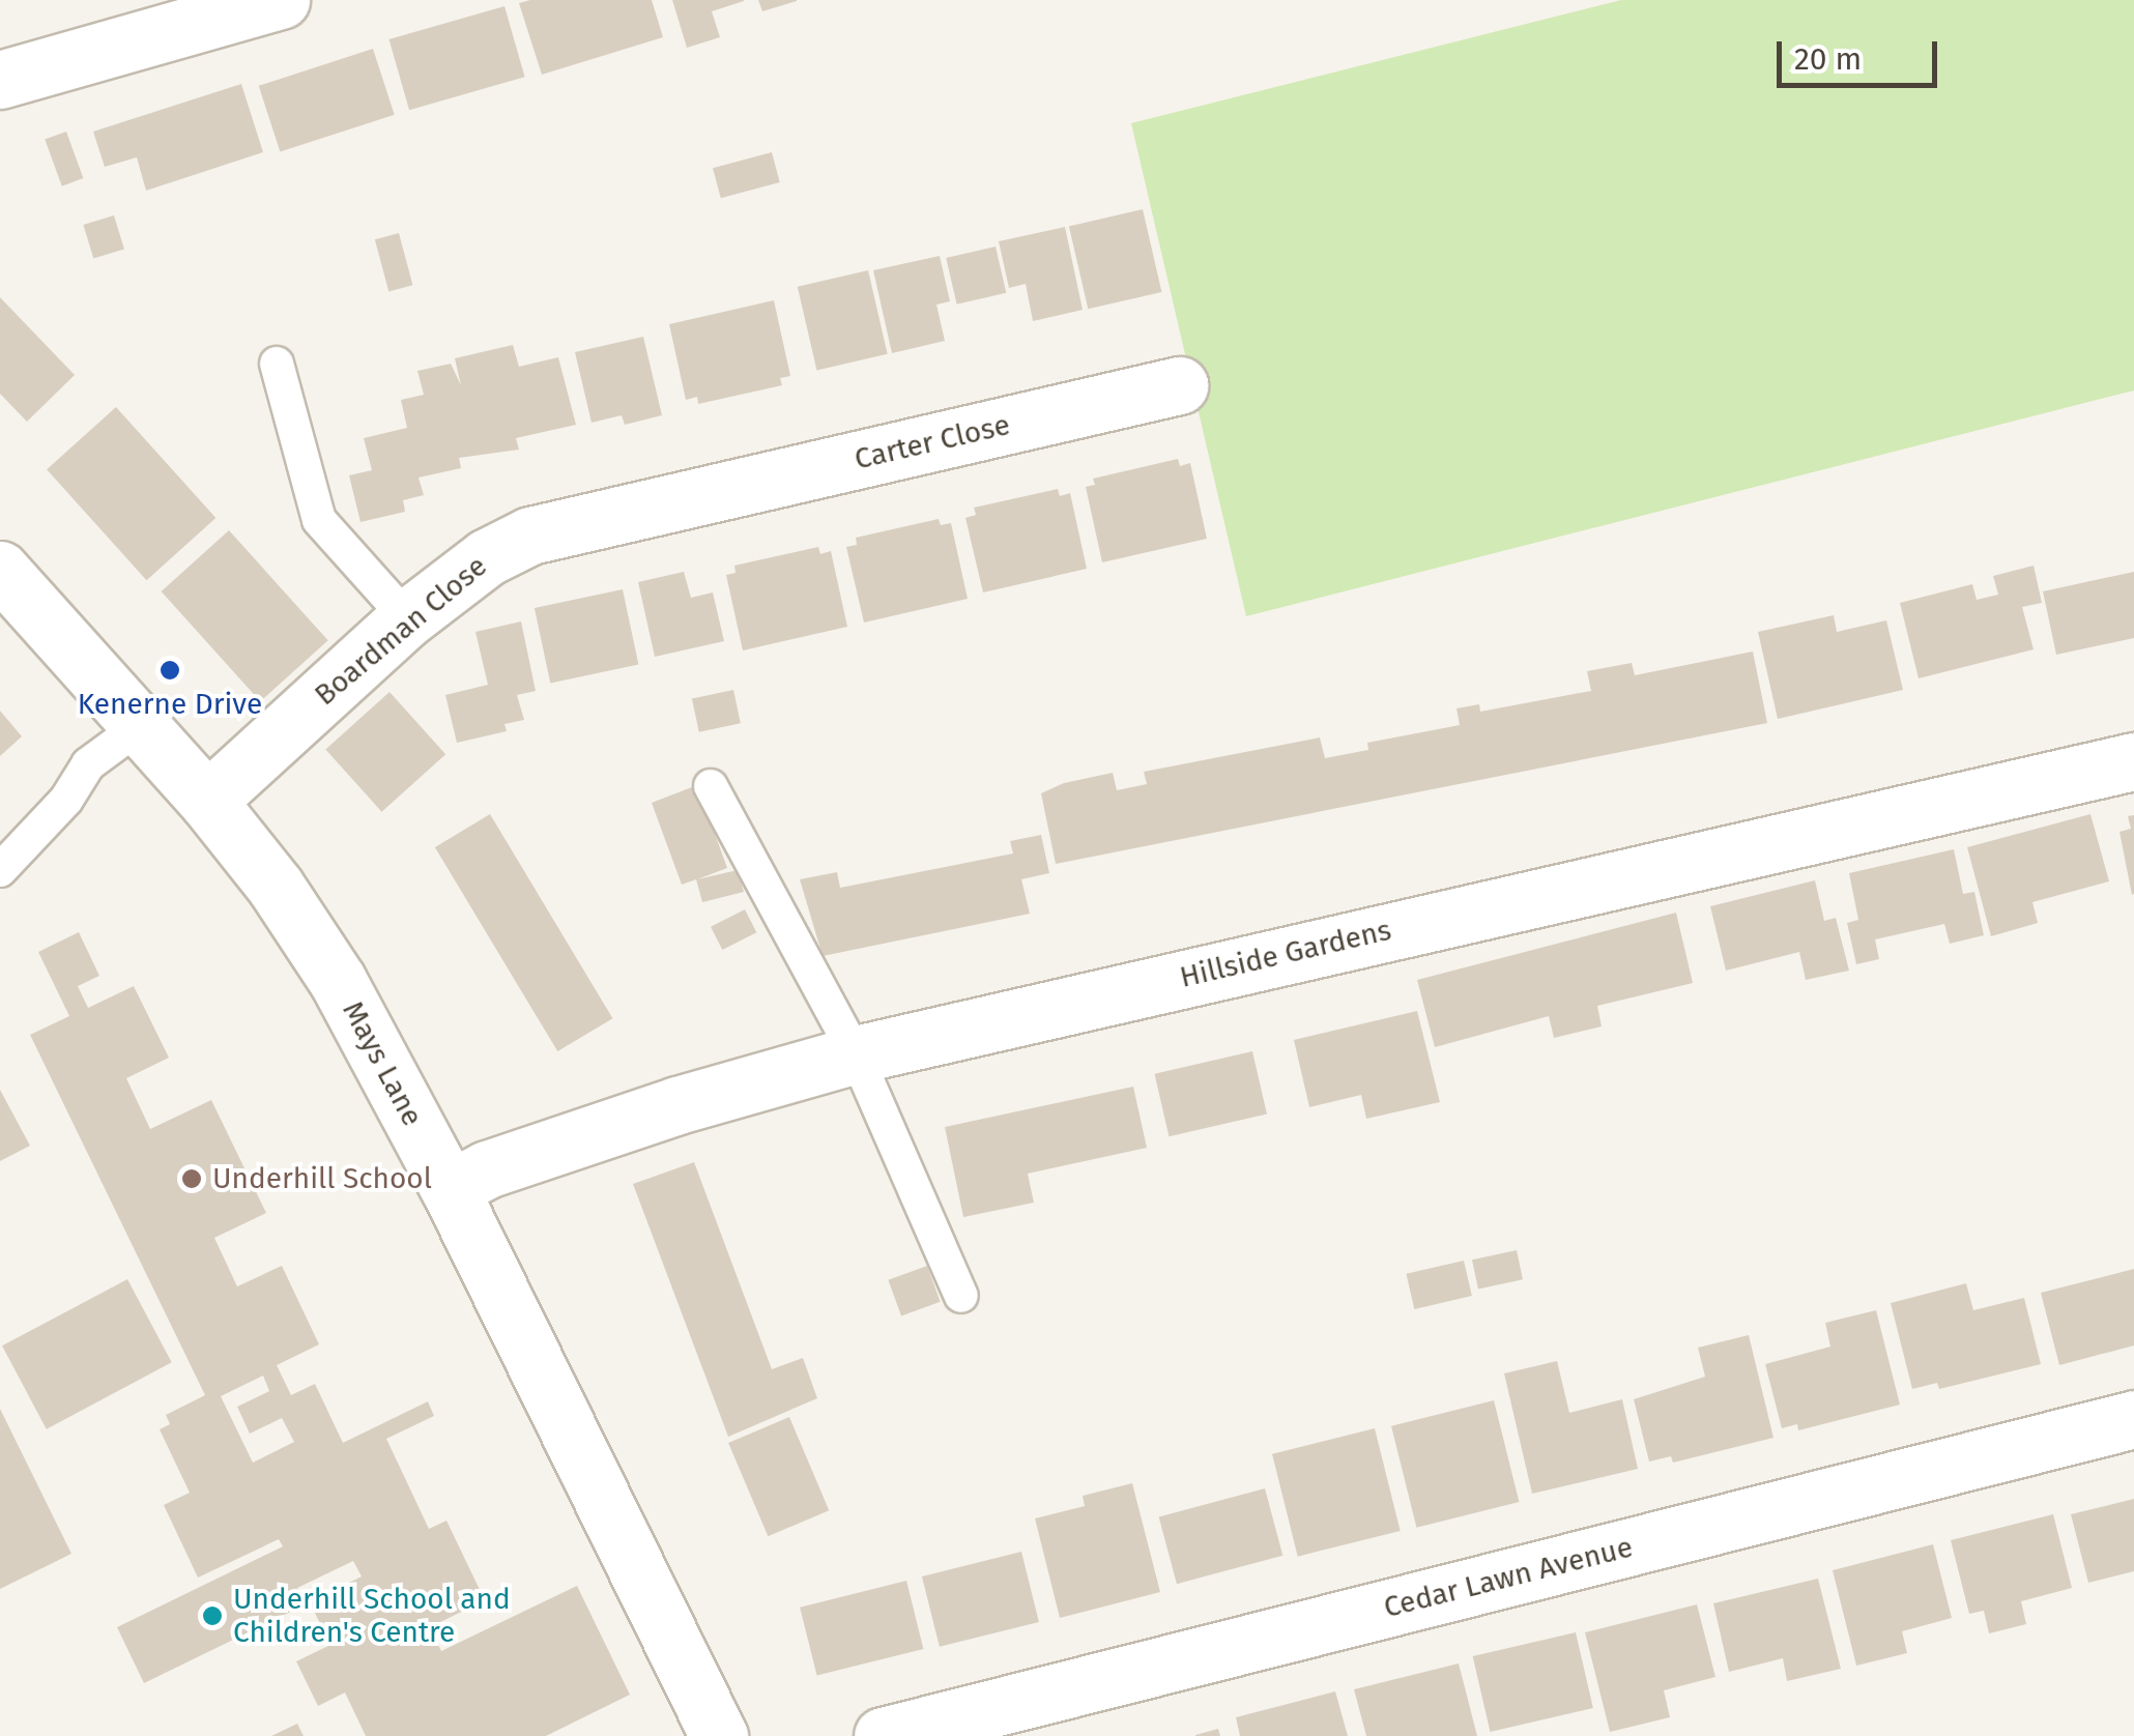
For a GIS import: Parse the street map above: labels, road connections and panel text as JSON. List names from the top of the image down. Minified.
{"streets":{"street":["Carter Close","Boardman Close","Hillside Gardens","Mays Lane","Cedar Lawn Avenue"]},"crossings":[["Carter Close","Boardman Close"],["Boardman Close","Mays Lane"],["Hillside Gardens","Mays Lane"]],"places":["Kenerne Drive","Underhill School","Underhill School and Children's Centre"],"scale_bar":"20 m"}
